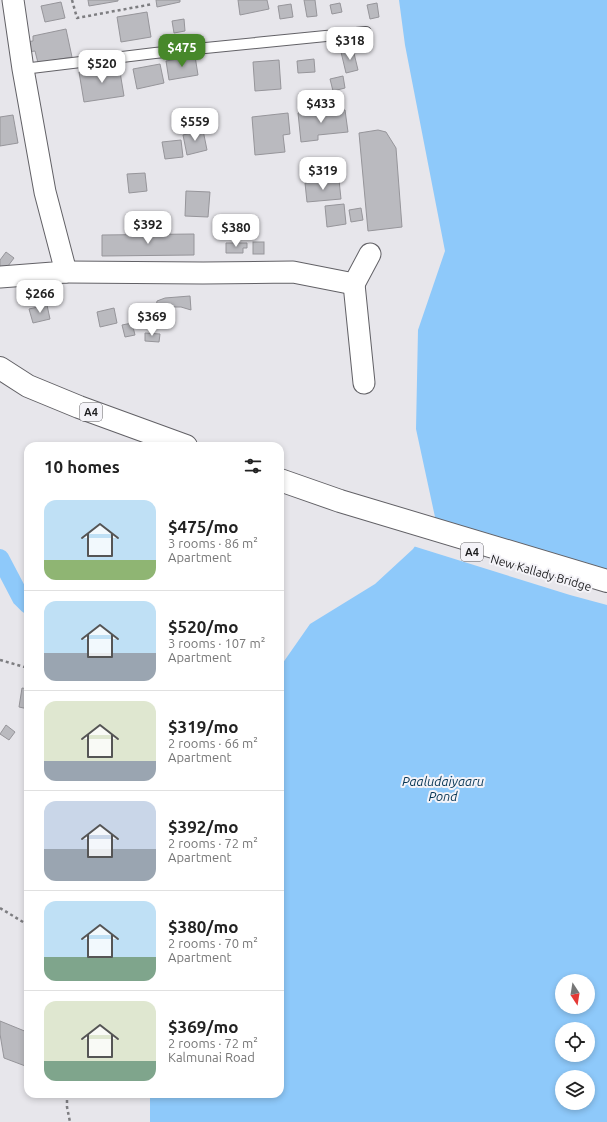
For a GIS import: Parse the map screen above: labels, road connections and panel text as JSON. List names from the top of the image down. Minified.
{"streets":{"highway":["A4","New Kallady Bridge"]},"crossings":[["A4","New Kallady Bridge"]],"water":["Paaludaiyaaru Pond"],"north":"bottom","page":{"price":["$318","$475","$520","$433","$559","$319","$392","$380","$266","$369"],"heading":"10 homes","list":[{"name":"$475/mo","note":"3 rooms · 86 m² · Apartment"},{"name":"$520/mo","note":"3 rooms · 107 m² · Apartment"},{"name":"$319/mo","note":"2 rooms · 66 m² · Apartment"},{"name":"$392/mo","note":"2 rooms · 72 m² · Apartment"},{"name":"$380/mo","note":"2 rooms · 70 m² · Apartment"},{"name":"$369/mo","note":"2 rooms · 72 m² · Kalmunai Road"}]}}
